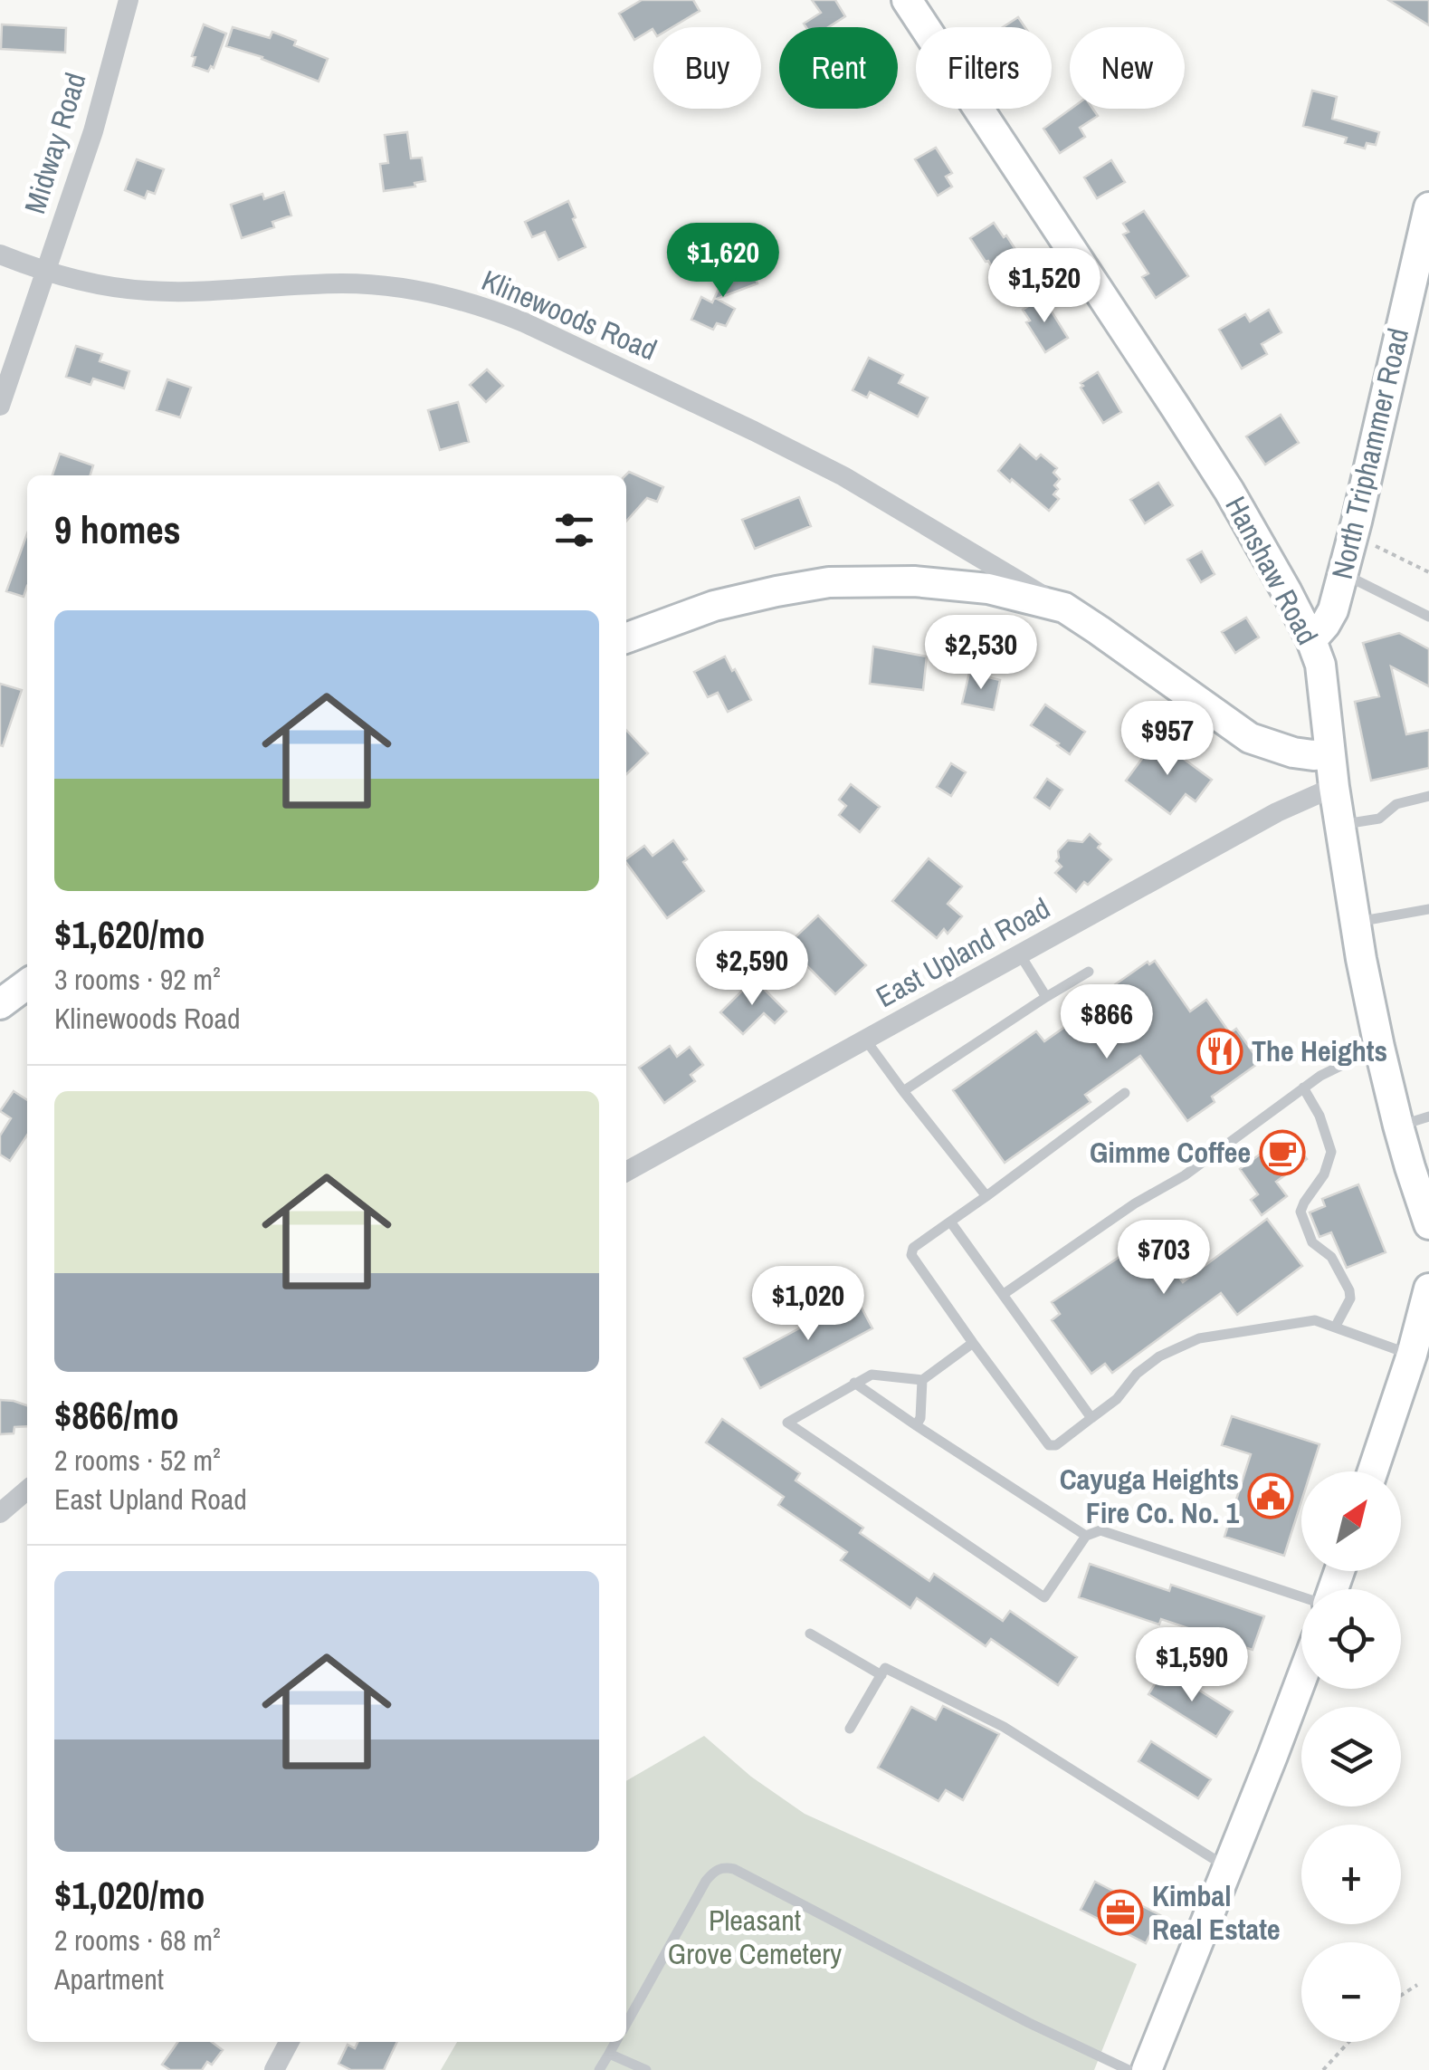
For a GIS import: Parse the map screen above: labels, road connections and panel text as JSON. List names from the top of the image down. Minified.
{"streets":{"street":["Midway Road","Klinewoods Road","North Triphammer Road","Hanshaw Road","East Upland Road"]},"crossings":[["Midway Road","Klinewoods Road"],["North Triphammer Road","Hanshaw Road"],["Hanshaw Road","East Upland Road"]],"parks":["Pleasant Grove Cemetery"],"places":{"restaurant":["The Heights"],"cafe":["Gimme Coffee"],"public building":["Cayuga Heights Fire Co. No. 1"],"office":["Kimbal Real Estate"]},"north":"top right","page":{"chip":["Buy","Rent","Filters","New"],"price":["$1,620","$1,520","$2,530","$957","$2,590","$866","$703","$1,020","$1,590"],"heading":"9 homes","list":[{"name":"$1,620/mo","note":"3 rooms · 92 m² · Klinewoods Road"},{"name":"$866/mo","note":"2 rooms · 52 m² · East Upland Road"},{"name":"$1,020/mo","note":"2 rooms · 68 m² · Apartment"}],"map_buttons":["+","−"]}}
